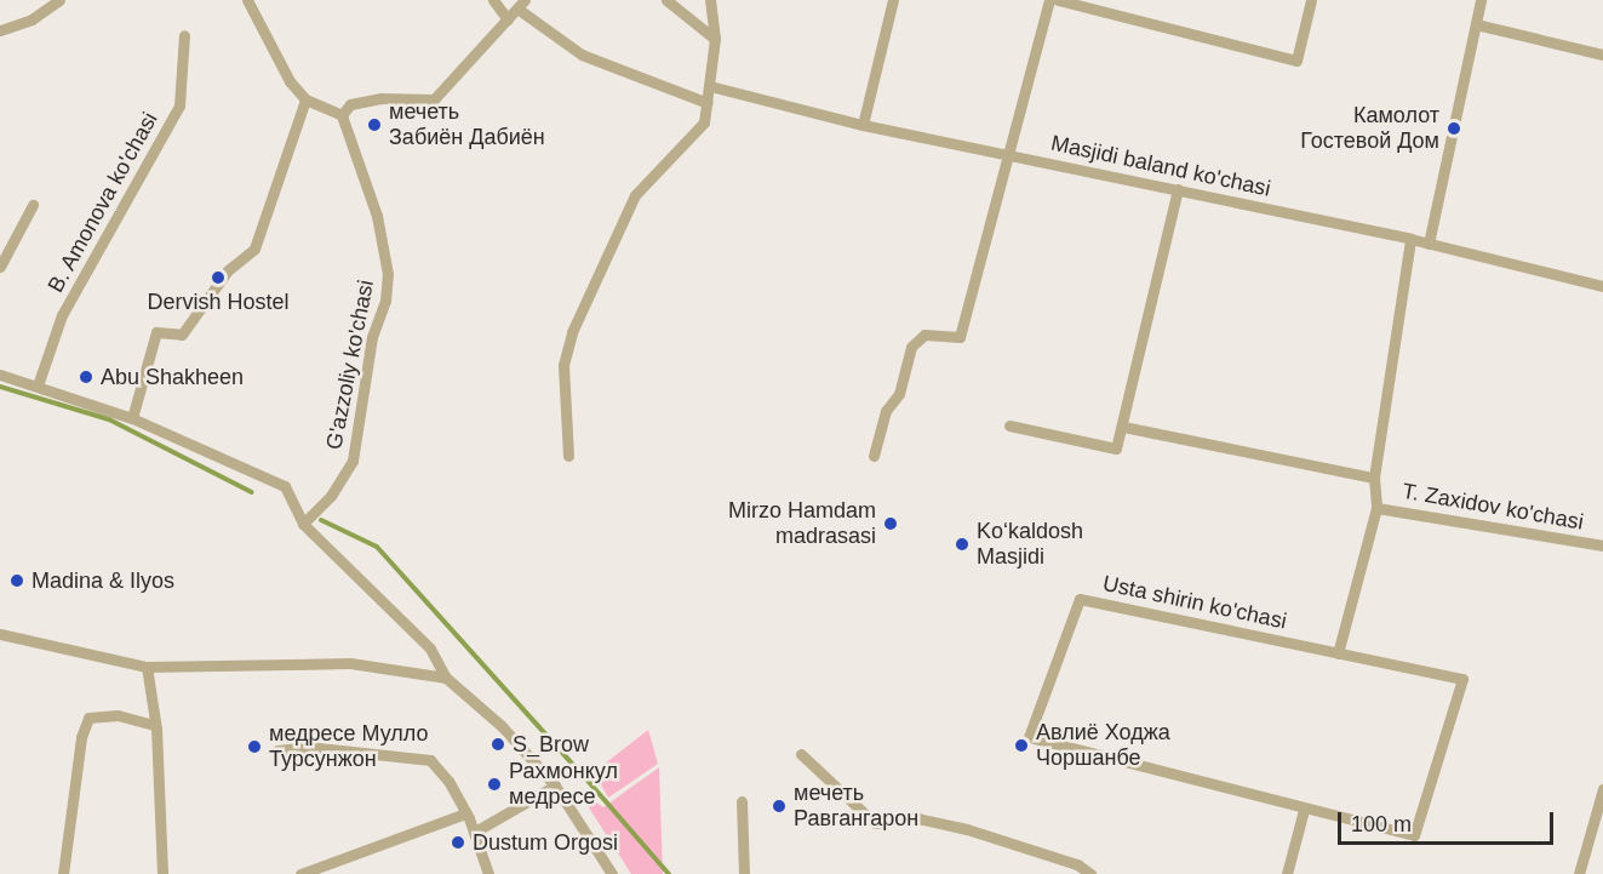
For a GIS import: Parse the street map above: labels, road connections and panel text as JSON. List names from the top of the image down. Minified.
{"streets":{"street":["Masjidi baland ko'chasi","B. Amonova ko'chasi","G'azzoliy ko'chasi","T. Zaxidov ko'chasi","Usta shirin ko'chasi"]},"places":["мечеть Забиён Дабиён","Камолот Гостевой Дом","Dervish Hostel","Abu Shakheen","Mirzo Hamdam madrasasi","Koʻkaldosh Masjidi","Madina & Ilyos","S_Brow","Авлиё Ходжа Чоршанбе","медресе Мулло Турсунжон","Рахмонкул медресе","мечеть Равгангарон","Dustum Orgosi"],"scale_bar":"100 m"}
